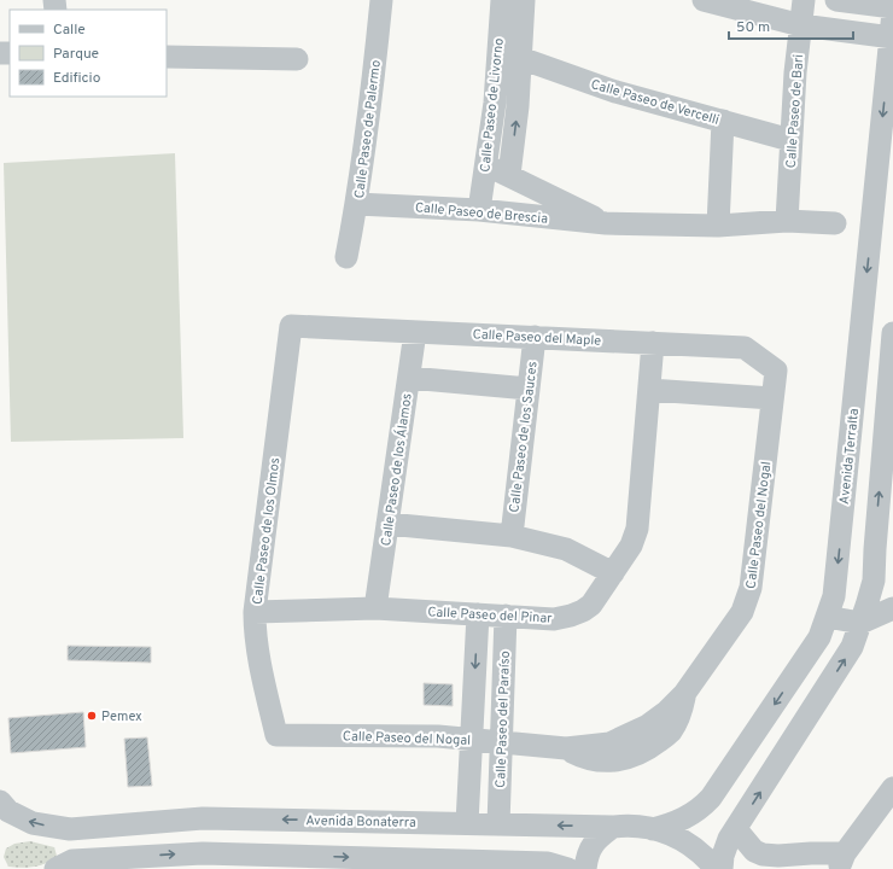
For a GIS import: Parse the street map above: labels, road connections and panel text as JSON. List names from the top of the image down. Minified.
{"streets":{"street":["Calle Paseo de Vercelli","Calle Paseo de Livorno","Calle Paseo de Bari","Calle Paseo de Palermo","Calle Paseo de Brescia","Calle Paseo del Maple","Calle Paseo de los Sauces","Avenida Terralta","Calle Paseo de los Álamos","Calle Paseo del Nogal","Calle Paseo de los Olmos","Calle Paseo del Pinar","Calle Paseo del Paraíso","Avenida Bonaterra"]},"crossings":[["Calle Paseo de Vercelli","Calle Paseo de Livorno"],["Calle Paseo de Vercelli","Calle Paseo de Bari"],["Calle Paseo de Livorno","Calle Paseo de Brescia"],["Calle Paseo de Bari","Calle Paseo de Brescia"],["Calle Paseo de Palermo","Calle Paseo de Brescia"],["Calle Paseo del Maple","Calle Paseo de los Sauces"],["Calle Paseo del Maple","Calle Paseo de los Álamos"],["Calle Paseo del Maple","Calle Paseo del Nogal"],["Calle Paseo del Maple","Calle Paseo de los Olmos"],["Calle Paseo del Maple","Calle Paseo del Pinar"],["Avenida Terralta","Avenida Bonaterra"],["Calle Paseo de los Álamos","Calle Paseo del Pinar"],["Calle Paseo del Nogal","Calle Paseo de los Olmos"],["Calle Paseo del Nogal","Calle Paseo del Paraíso"],["Calle Paseo de los Olmos","Calle Paseo del Pinar"],["Calle Paseo del Pinar","Calle Paseo del Paraíso"],["Calle Paseo del Paraíso","Avenida Bonaterra"]],"places":["Pemex"],"legend":["Calle","Parque","Edificio"],"scale_bar":"50 m"}
